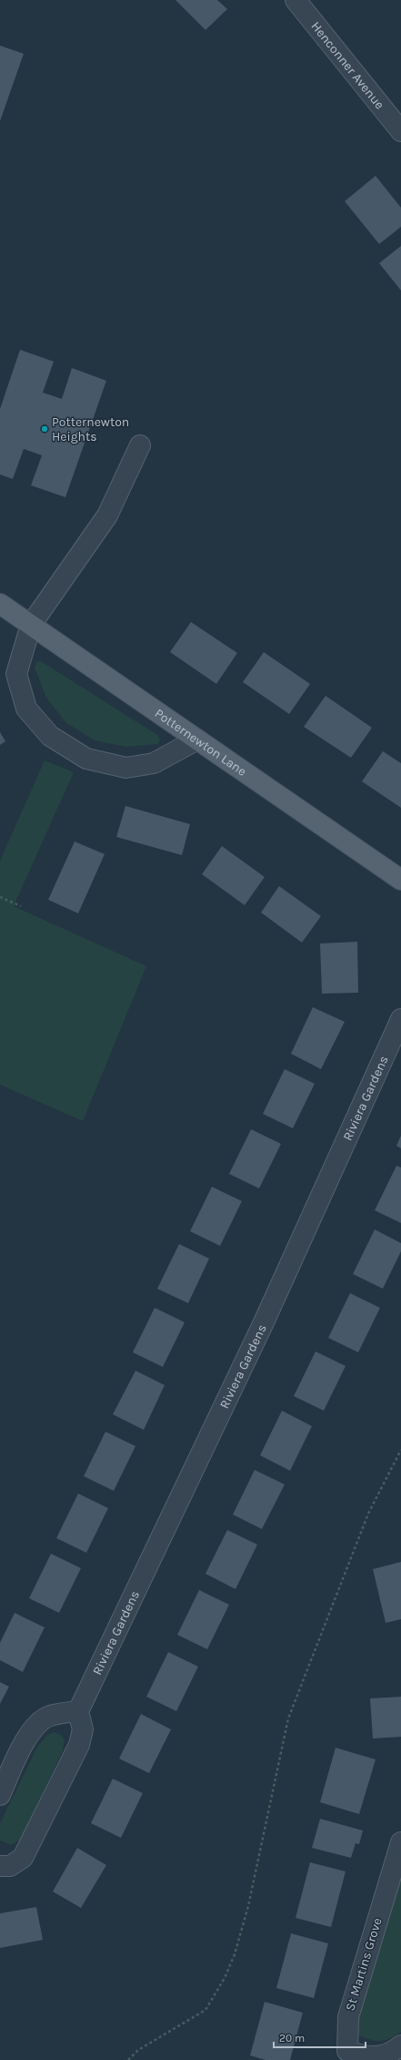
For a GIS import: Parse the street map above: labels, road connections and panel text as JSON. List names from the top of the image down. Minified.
{"streets":{"main road":["Potternewton Lane"],"street":["Henconner Avenue","Riviera Gardens","St Martins Grove"]},"places":["Potternewton Heights"],"scale_bar":"20 m"}
